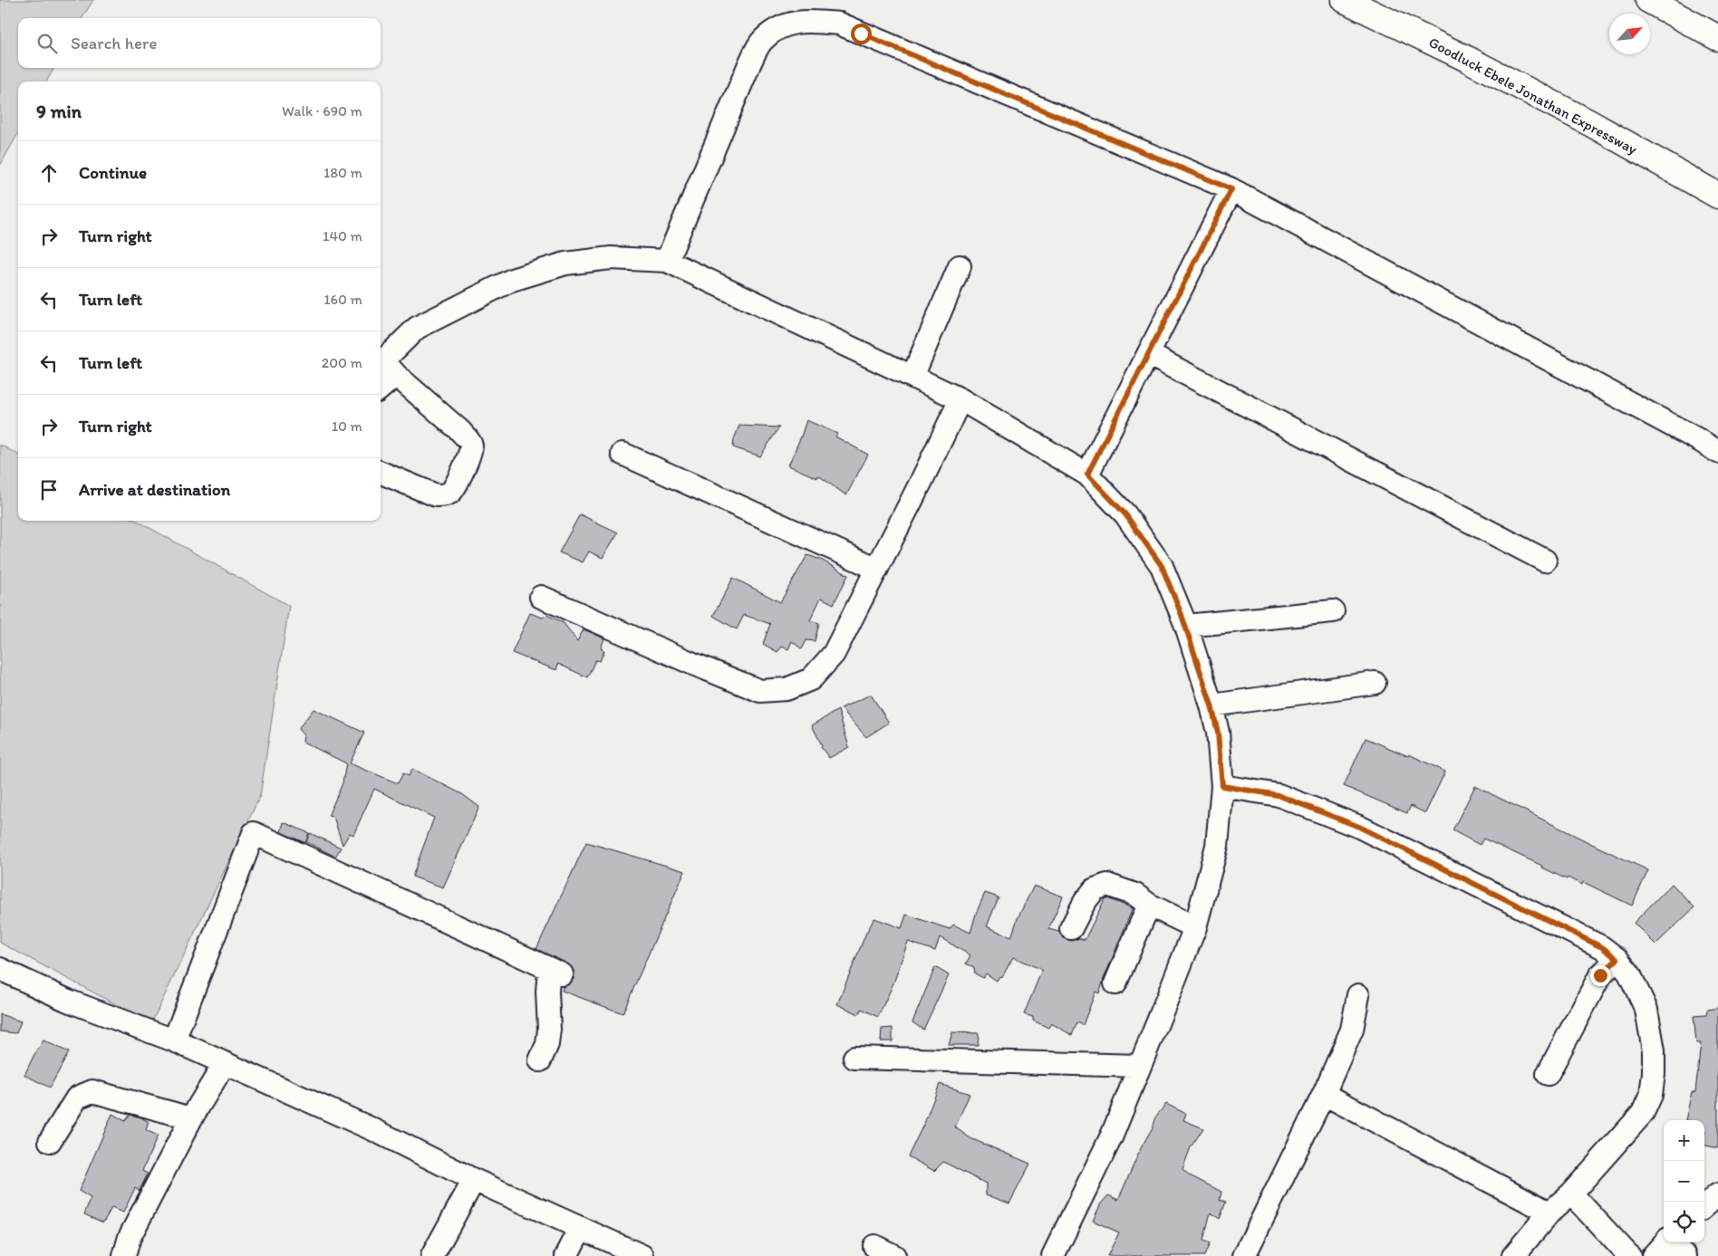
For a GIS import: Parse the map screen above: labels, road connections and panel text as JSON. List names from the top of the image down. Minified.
{"streets":{"main road":["Goodluck Ebele Jonathan Expressway"]},"north":"top right","page":{"search":"Search here","heading":["9 min","Walk · 690 m"],"list":[["Continue","180 m"],["Turn right","140 m"],["Turn left","160 m"],["Turn left","200 m"],["Turn right","10 m"],"Arrive at destination"],"map_buttons":["+","−"]}}
